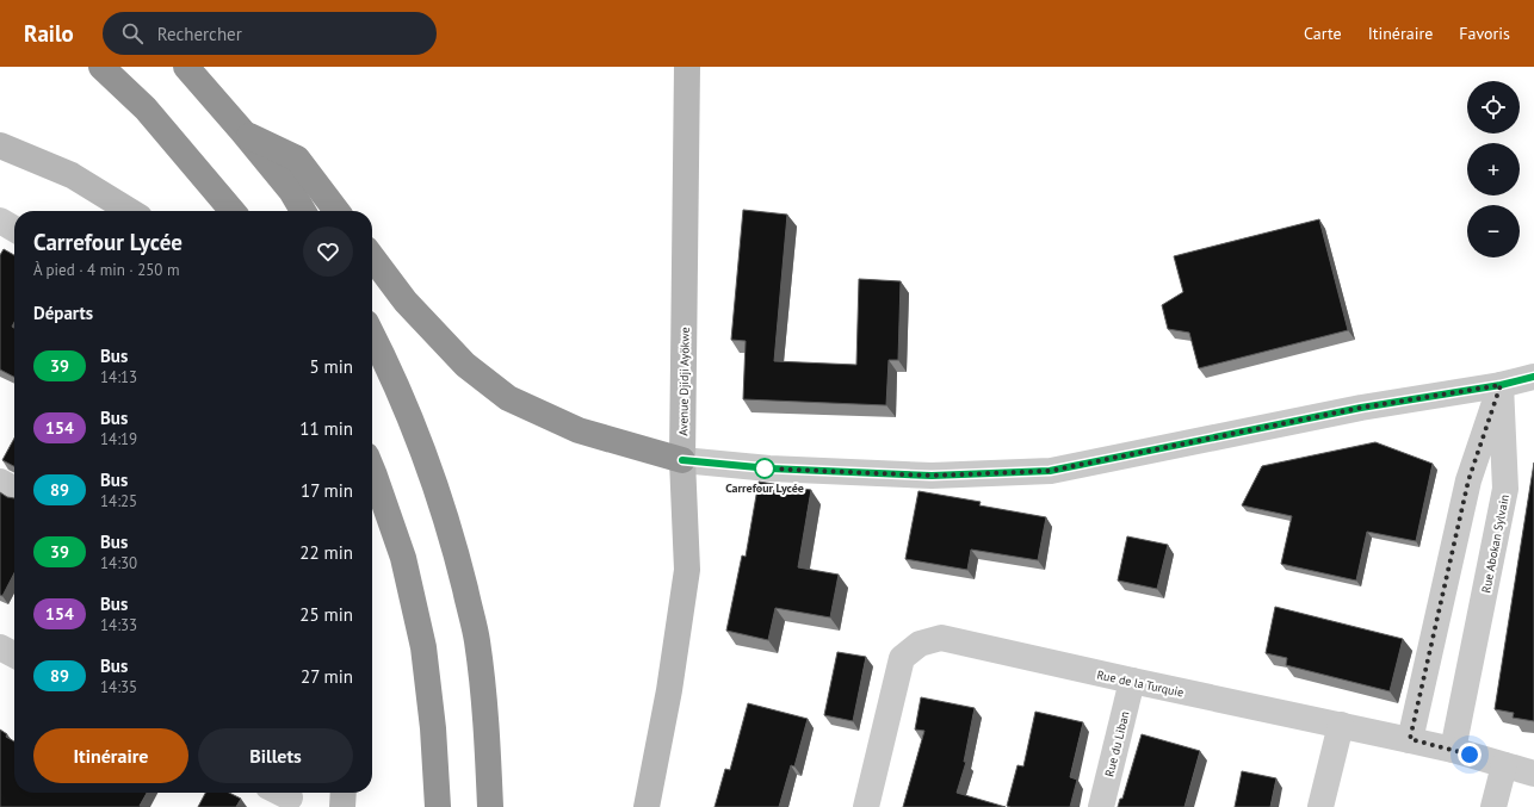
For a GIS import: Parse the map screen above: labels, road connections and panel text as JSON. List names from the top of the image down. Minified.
{"streets":{"street":["Avenue Djidji Ayökwe","Rue Abokan Sylvain","Rue de la Turquie","Rue du Liban"]},"crossings":[["Rue Abokan Sylvain","Rue de la Turquie"],["Rue de la Turquie","Rue du Liban"]],"places":["Carrefour Lycée"],"lines":["bus line 39"],"page":{"header":"Railo","search":"Rechercher","nav":["Carte","Itinéraire","Favoris"],"map_buttons":["+","−"],"heading":[["Carrefour Lycée","À pied · 4 min · 250 m"],"Départs"],"list":[{"mark":"39","name":"Bus","note":"14:13","value":"5 min"},{"mark":"154","name":"Bus","note":"14:19","value":"11 min"},{"mark":"89","name":"Bus","note":"14:25","value":"17 min"},{"mark":"39","name":"Bus","note":"14:30","value":"22 min"},{"mark":"154","name":"Bus","note":"14:33","value":"25 min"},{"mark":"89","name":"Bus","note":"14:35","value":"27 min"}],"buttons":["Itinéraire","Billets"]}}
